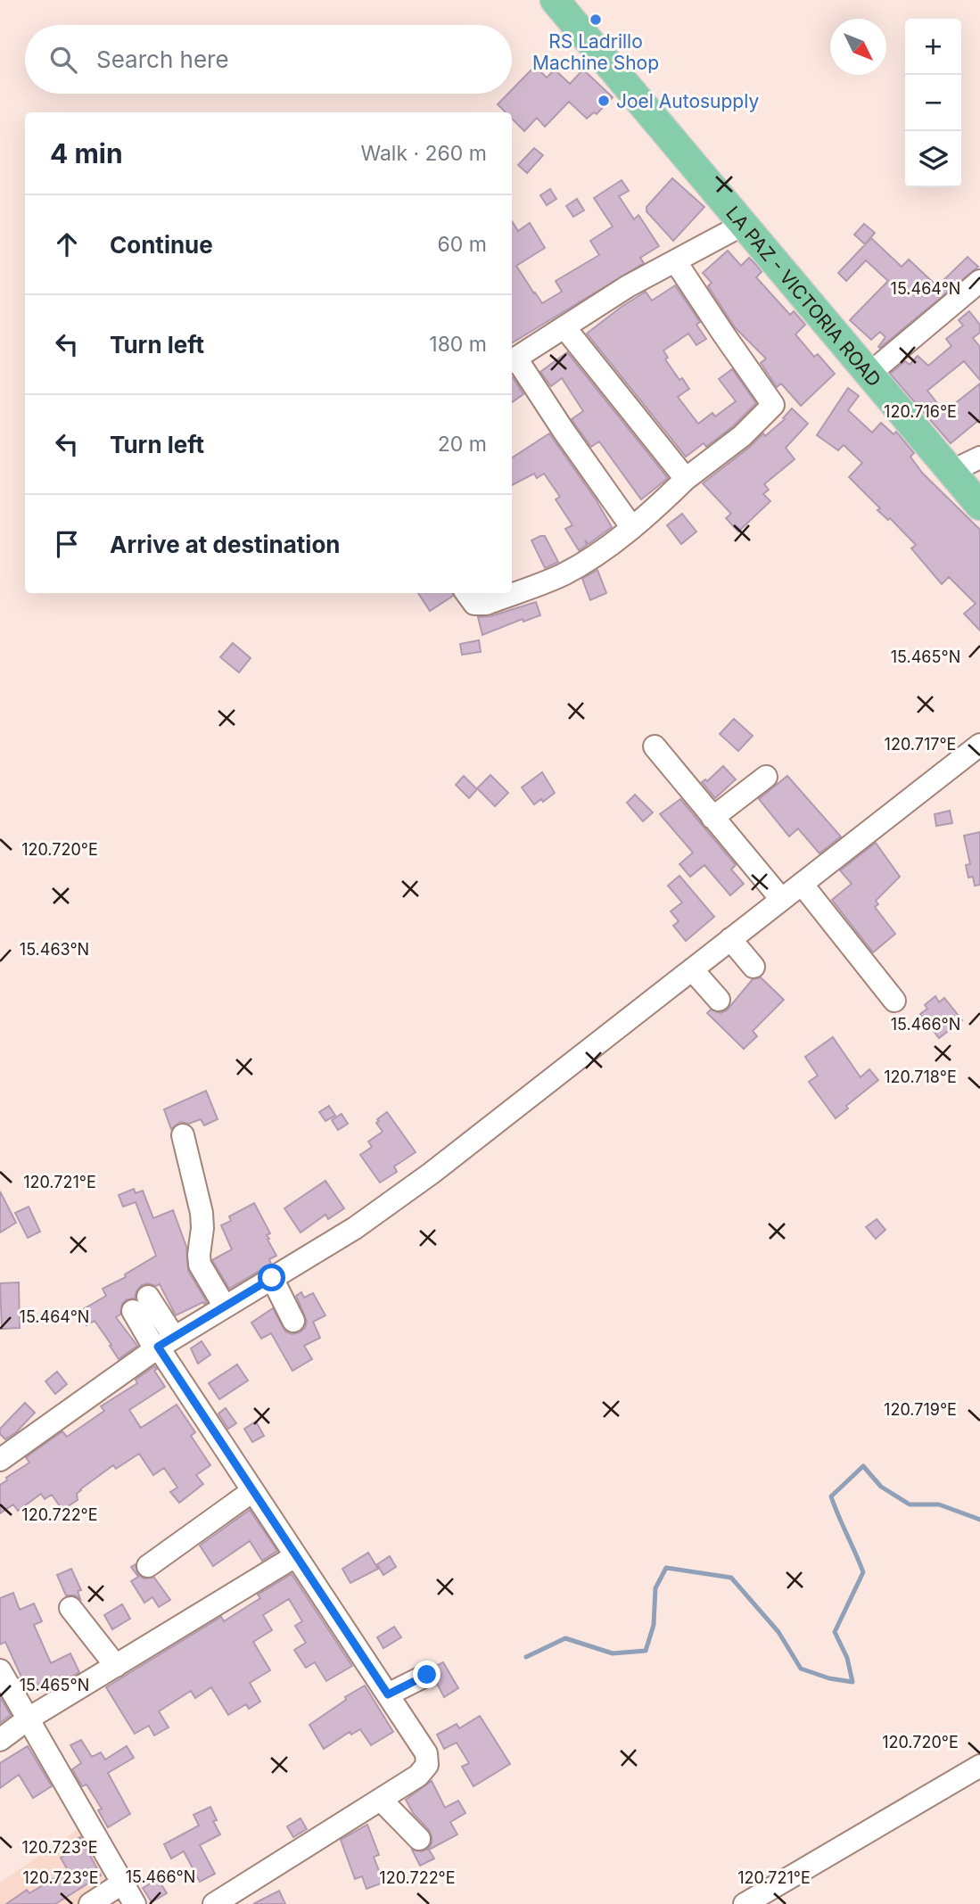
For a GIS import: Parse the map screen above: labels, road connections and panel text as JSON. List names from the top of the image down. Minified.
{"streets":{"main road":["LA PAZ - VICTORIA ROAD"]},"places":["RS Ladrillo Machine Shop","Joel Autosupply"],"north":"bottom right","page":{"map_buttons":["+","−"],"search":"Search here","heading":["4 min","Walk · 260 m"],"list":[["Continue","60 m"],["Turn left","180 m"],["Turn left","20 m"],"Arrive at destination"]},"coordinates":["15.464°N","120.716°E","15.465°N","120.717°E","120.720°E","15.463°N","15.466°N","120.718°E","120.721°E","120.719°E","120.722°E","120.723°E"]}
